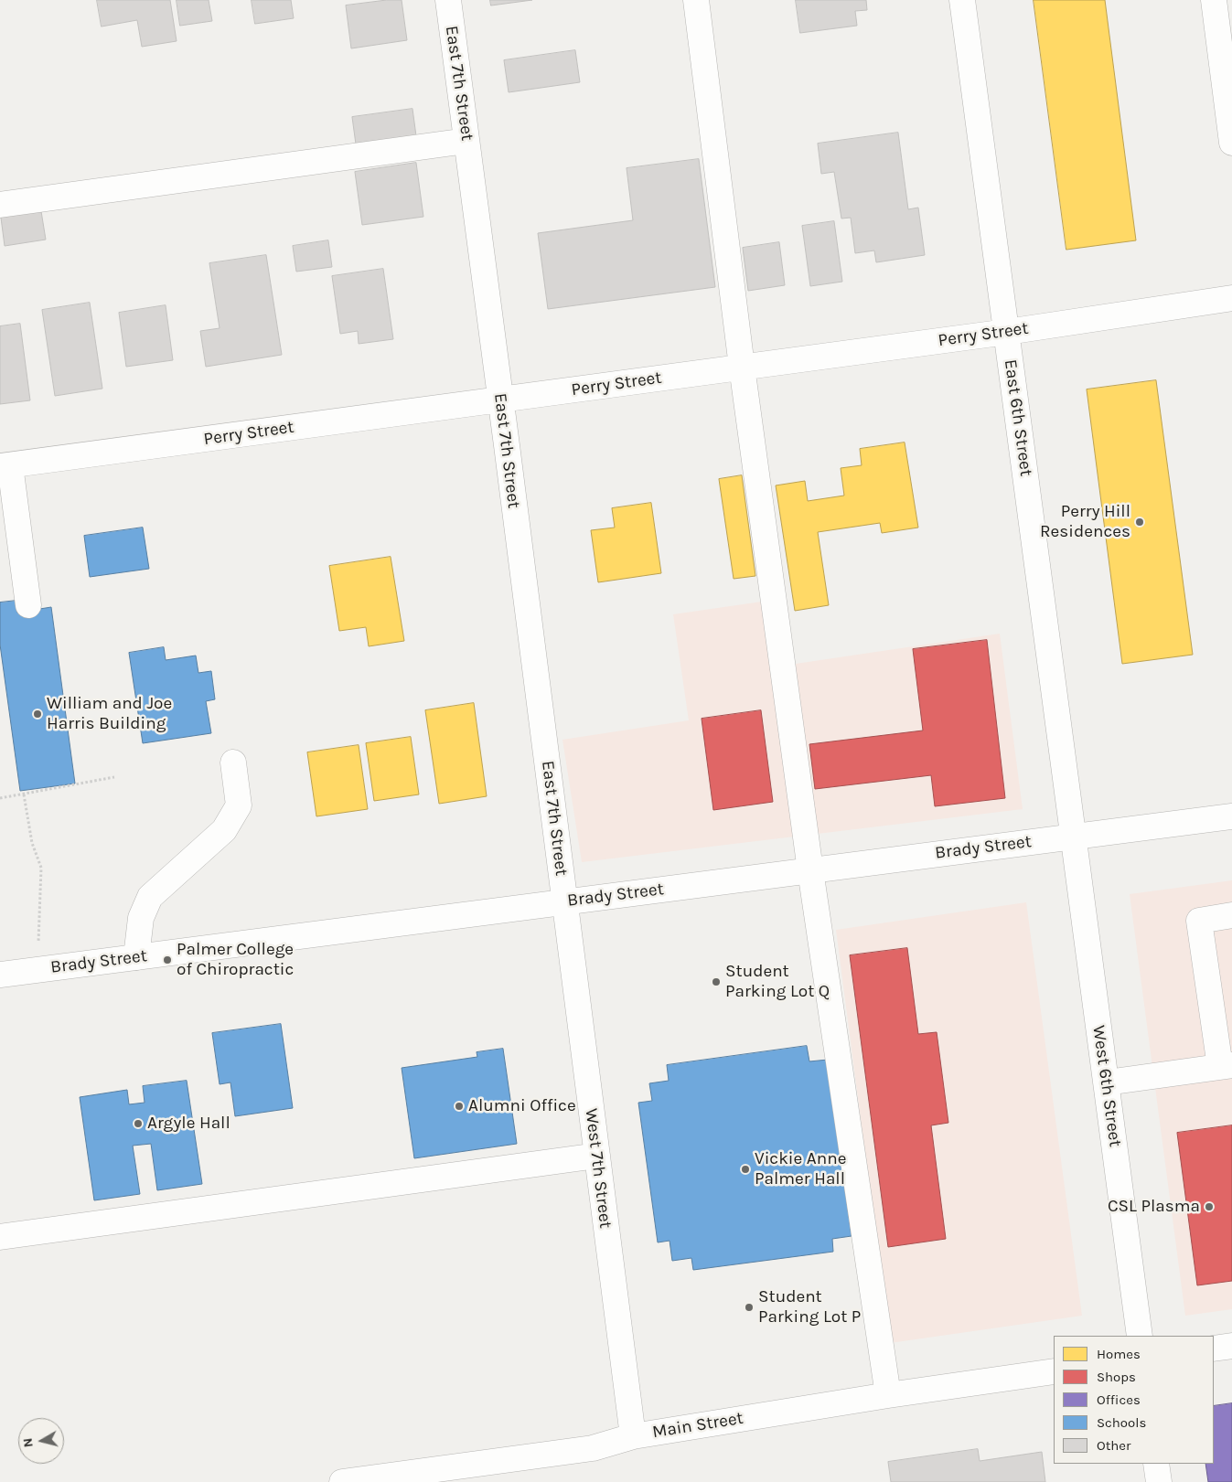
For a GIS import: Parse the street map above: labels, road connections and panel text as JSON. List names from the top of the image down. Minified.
{"streets":{"main road":["East 7th Street","Perry Street","East 6th Street","Brady Street","West 6th Street","West 7th Street","Main Street"]},"crossings":[["East 7th Street","Perry Street"],["East 7th Street","Brady Street"],["East 7th Street","West 7th Street"],["Perry Street","East 6th Street"],["East 6th Street","Brady Street"],["East 6th Street","West 6th Street"],["Brady Street","West 6th Street"],["Brady Street","West 7th Street"],["West 7th Street","Main Street"]],"places":["Perry Hill Residences","William and Joe Harris Building","Palmer College of Chiropractic","Student Parking Lot Q","Alumni Office","Argyle Hall","Vickie Anne Palmer Hall","CSL Plasma","Student Parking Lot P"],"legend":["Homes","Shops","Offices","Schools","Other"],"north":"left"}
